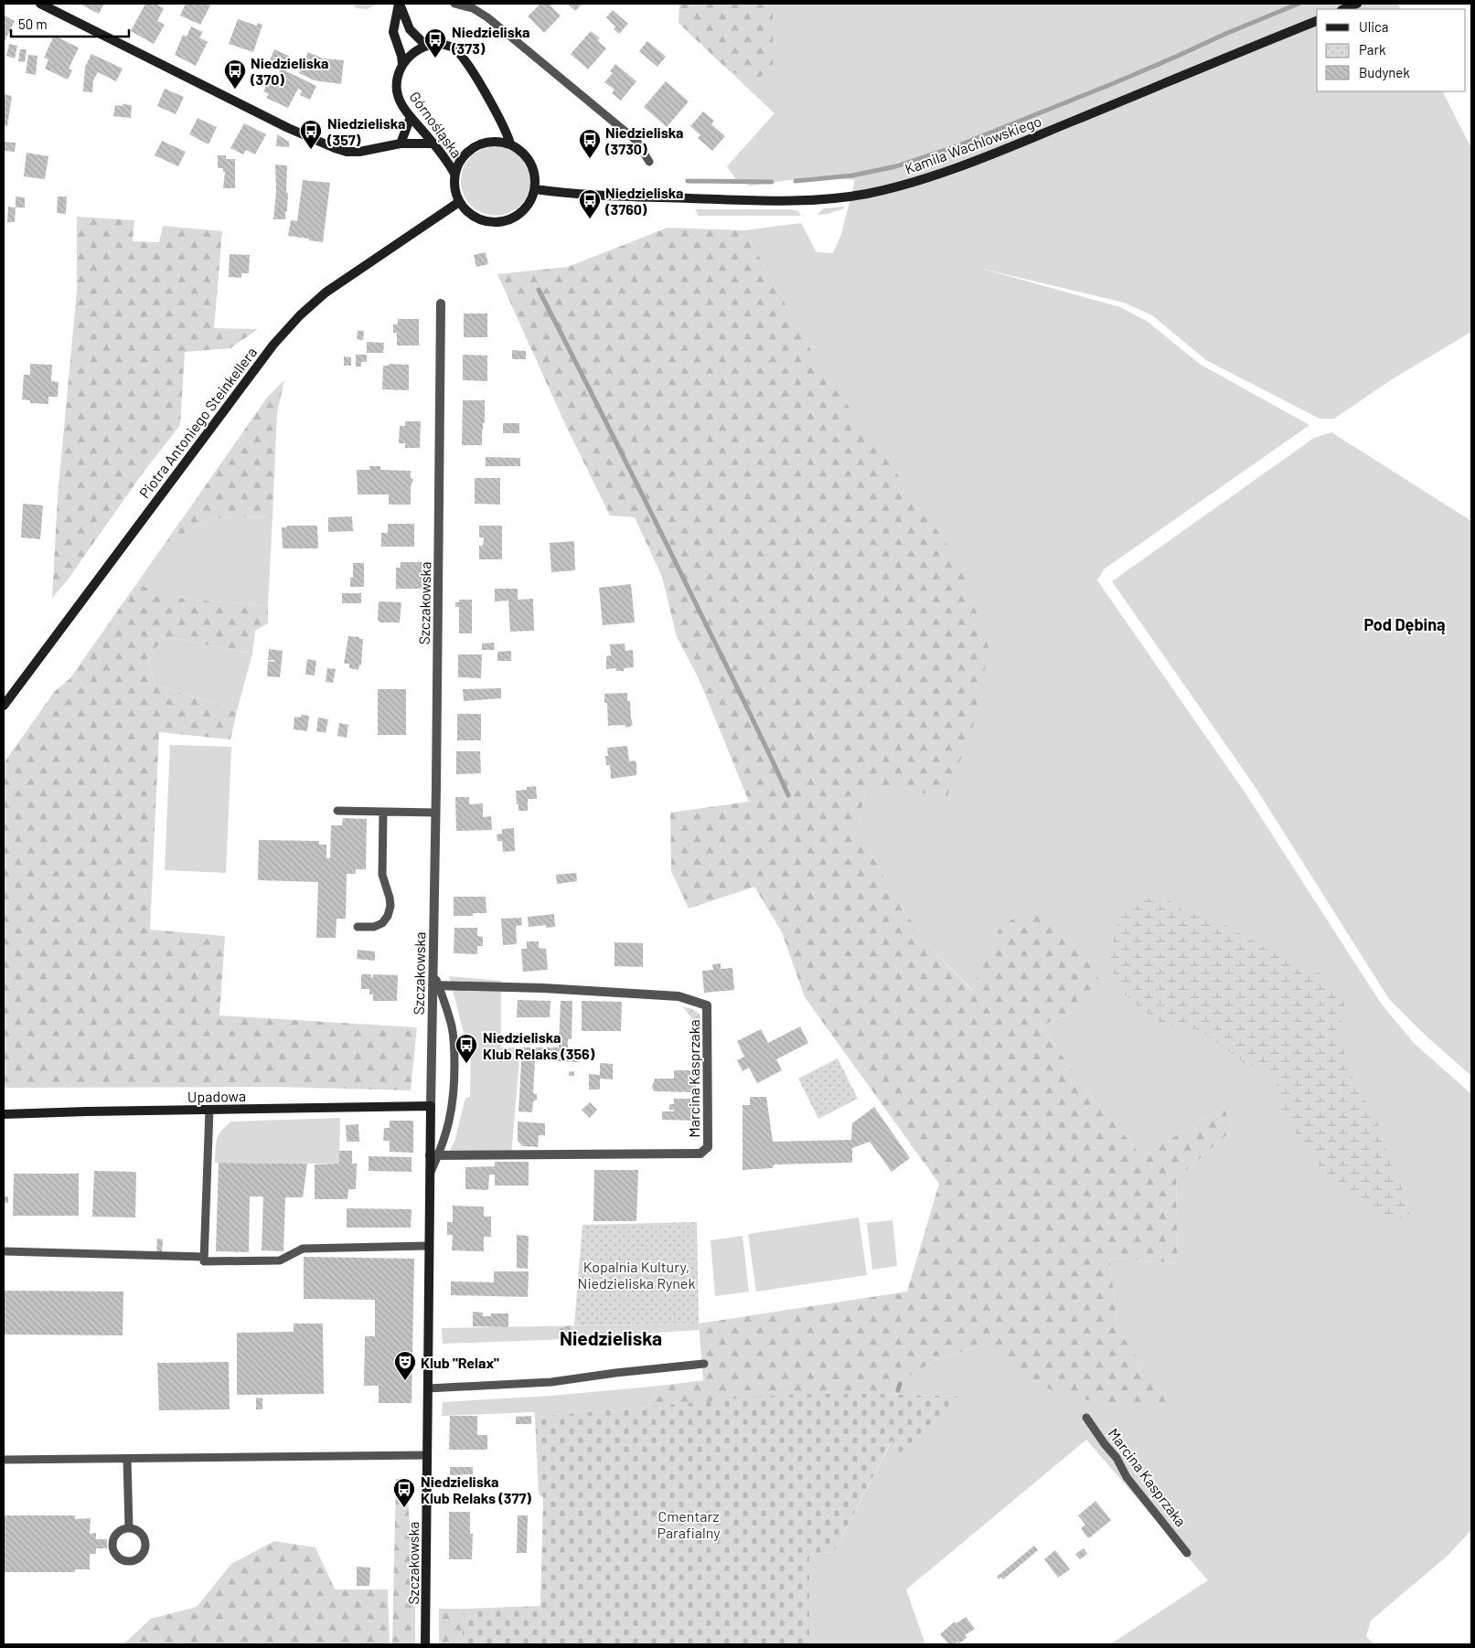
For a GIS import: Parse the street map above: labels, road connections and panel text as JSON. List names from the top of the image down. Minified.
{"streets":{"street":["Górnośląska","Kamila Wachlowskiego","Piotra Antoniego Steinkellera","Szczakowska","Marcina Kasprzaka","Upadowa"]},"crossings":[["Górnośląska","Kamila Wachlowskiego"],["Górnośląska","Piotra Antoniego Steinkellera"],["Kamila Wachlowskiego","Piotra Antoniego Steinkellera"],["Szczakowska","Marcina Kasprzaka"],["Szczakowska","Upadowa"]],"districts":["Pod Dębiną","Niedzieliska"],"parks":["Kopalnia Kultury, Niedzieliska Rynek","Cmentarz Parafialny"],"places":{"bus stop":["Niedzieliska (373)","Niedzieliska (370)","Niedzieliska (357)","Niedzieliska (3730)","Niedzieliska (3760)","Niedzieliska Klub Relaks (356)","Niedzieliska Klub Relaks (377)"],"theatre":["Klub \"Relax\""]},"legend":["Ulica","Park","Budynek"],"scale_bar":"50 m"}
